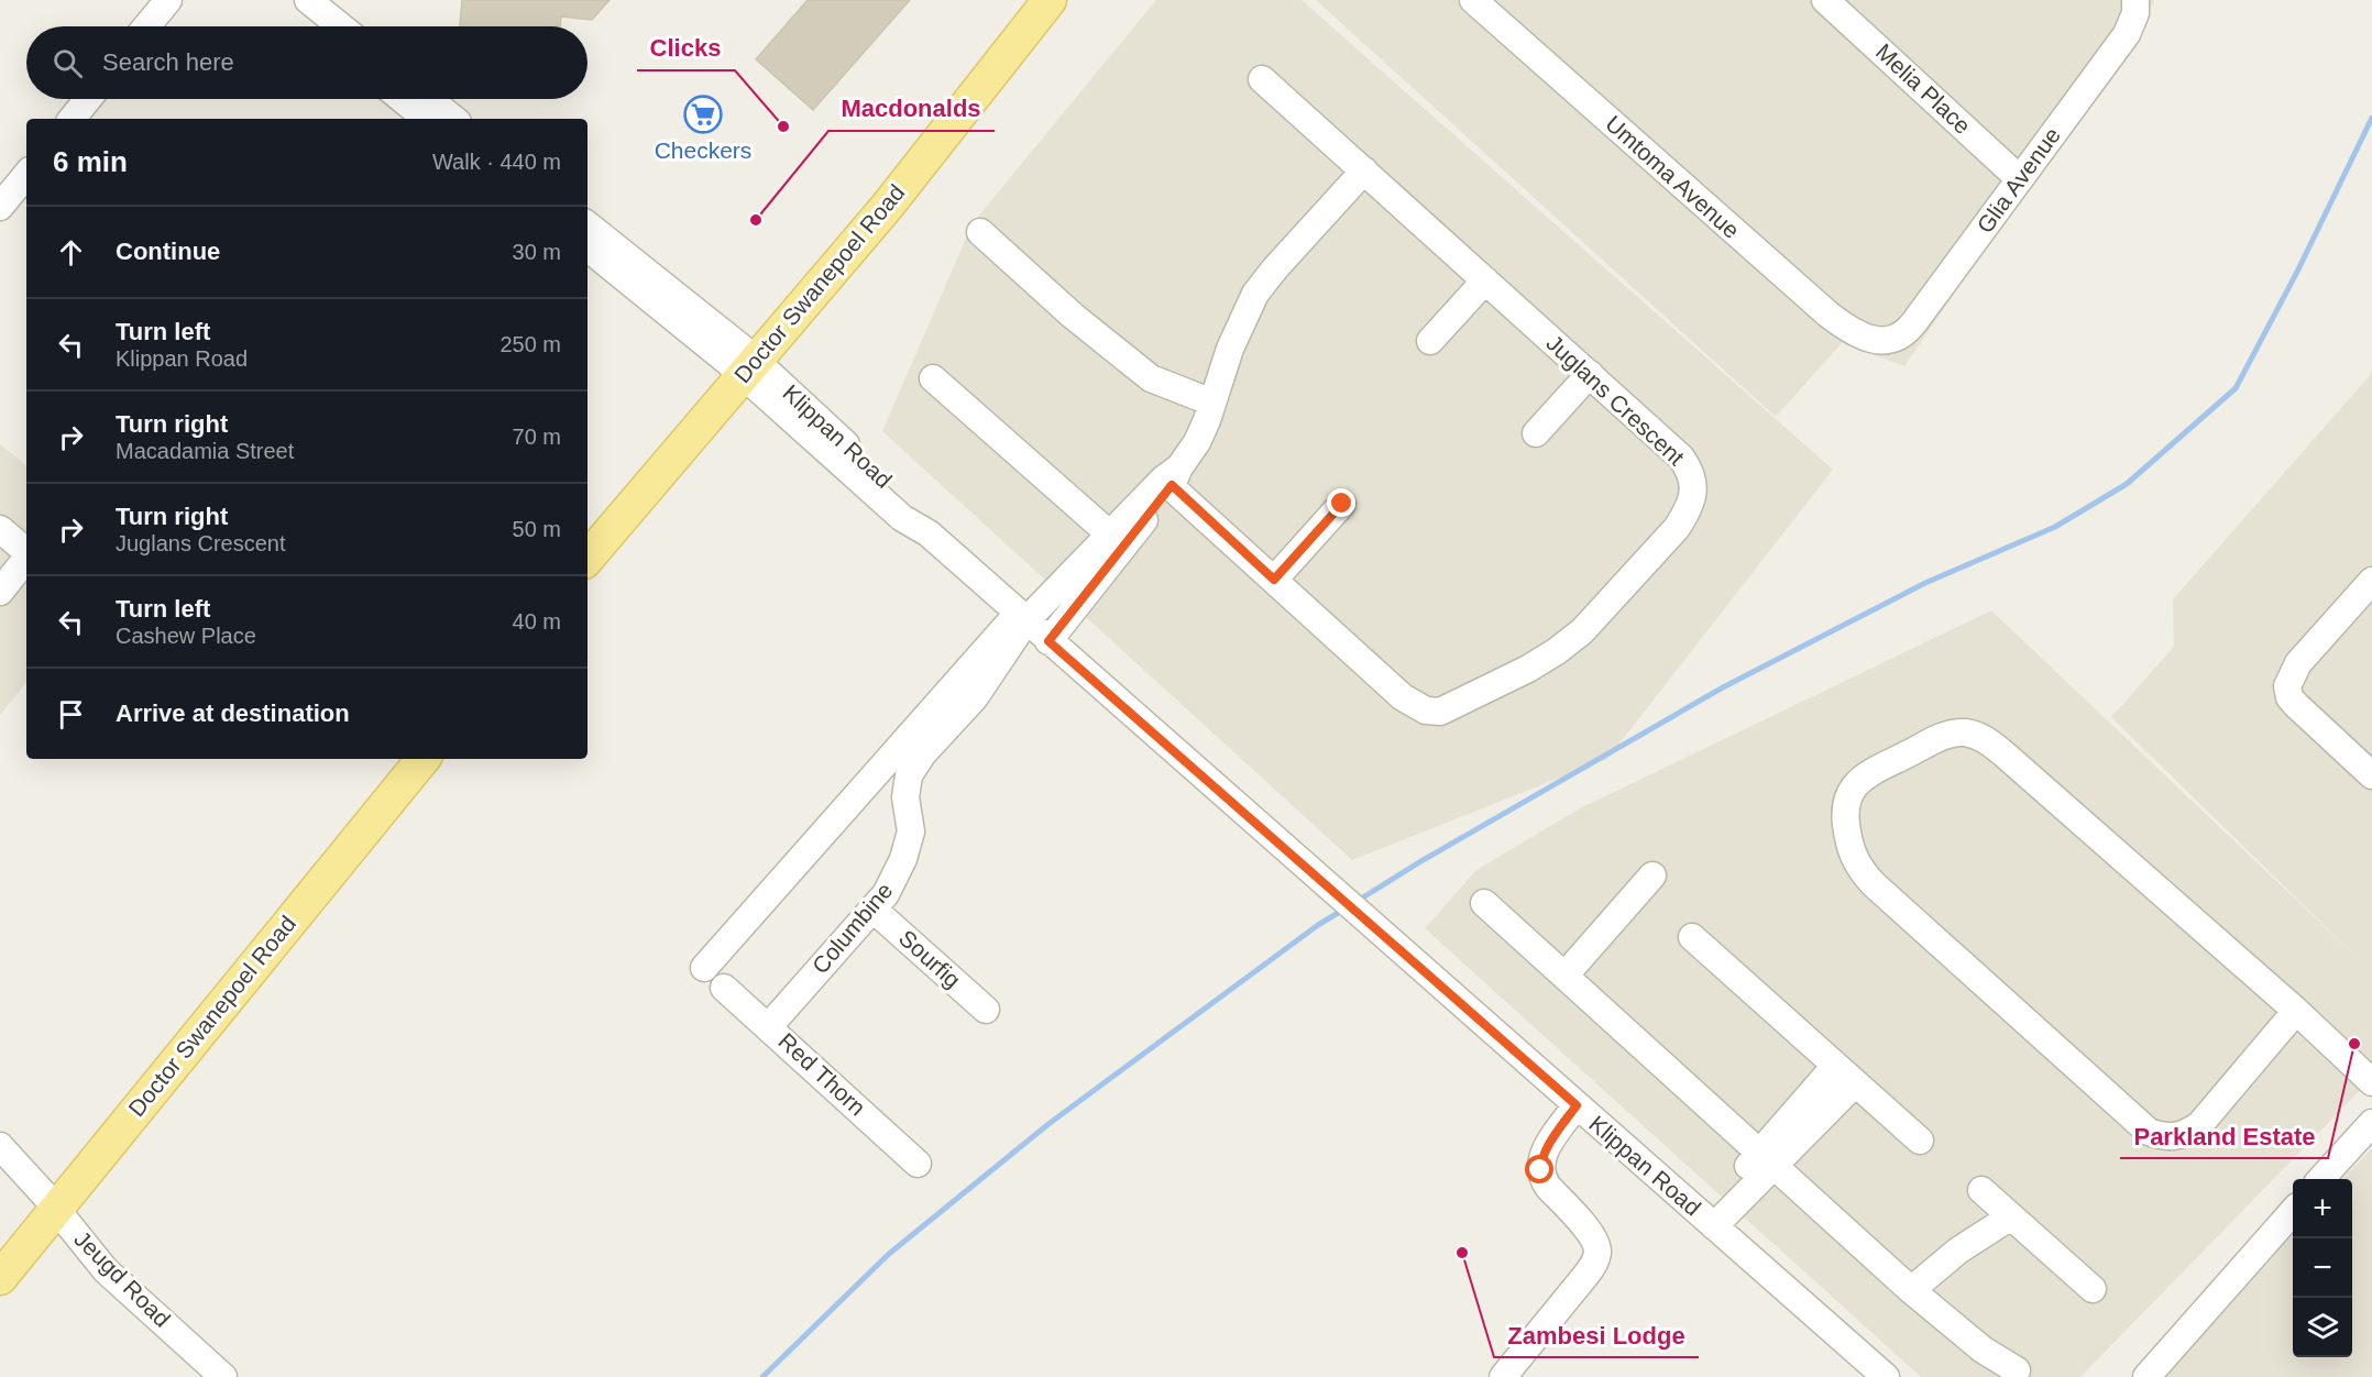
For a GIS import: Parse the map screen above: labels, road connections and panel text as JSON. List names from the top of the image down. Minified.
{"streets":{"main road":["Doctor Swanepoel Road"],"street":["Melia Place","Umtoma Avenue","Glia Avenue","Juglans Crescent","Klippan Road","Columbine","Sourfig","Red Thorn","Jeugd Road"]},"crossings":[["Melia Place","Glia Avenue"],["Umtoma Avenue","Glia Avenue"],["Doctor Swanepoel Road","Klippan Road"],["Doctor Swanepoel Road","Jeugd Road"],["Klippan Road","Columbine"],["Columbine","Sourfig"],["Columbine","Red Thorn"]],"places":{"supermarket":["Checkers"],"other":["Clicks","Macdonalds","Parkland Estate","Zambesi Lodge"]},"page":{"search":"Search here","heading":["6 min","Walk · 440 m"],"list":[["Continue","30 m"],["Turn left","Klippan Road","250 m"],["Turn right","Macadamia Street","70 m"],["Turn right","Juglans Crescent","50 m"],["Turn left","Cashew Place","40 m"],"Arrive at destination"],"map_buttons":["+","−"]}}
